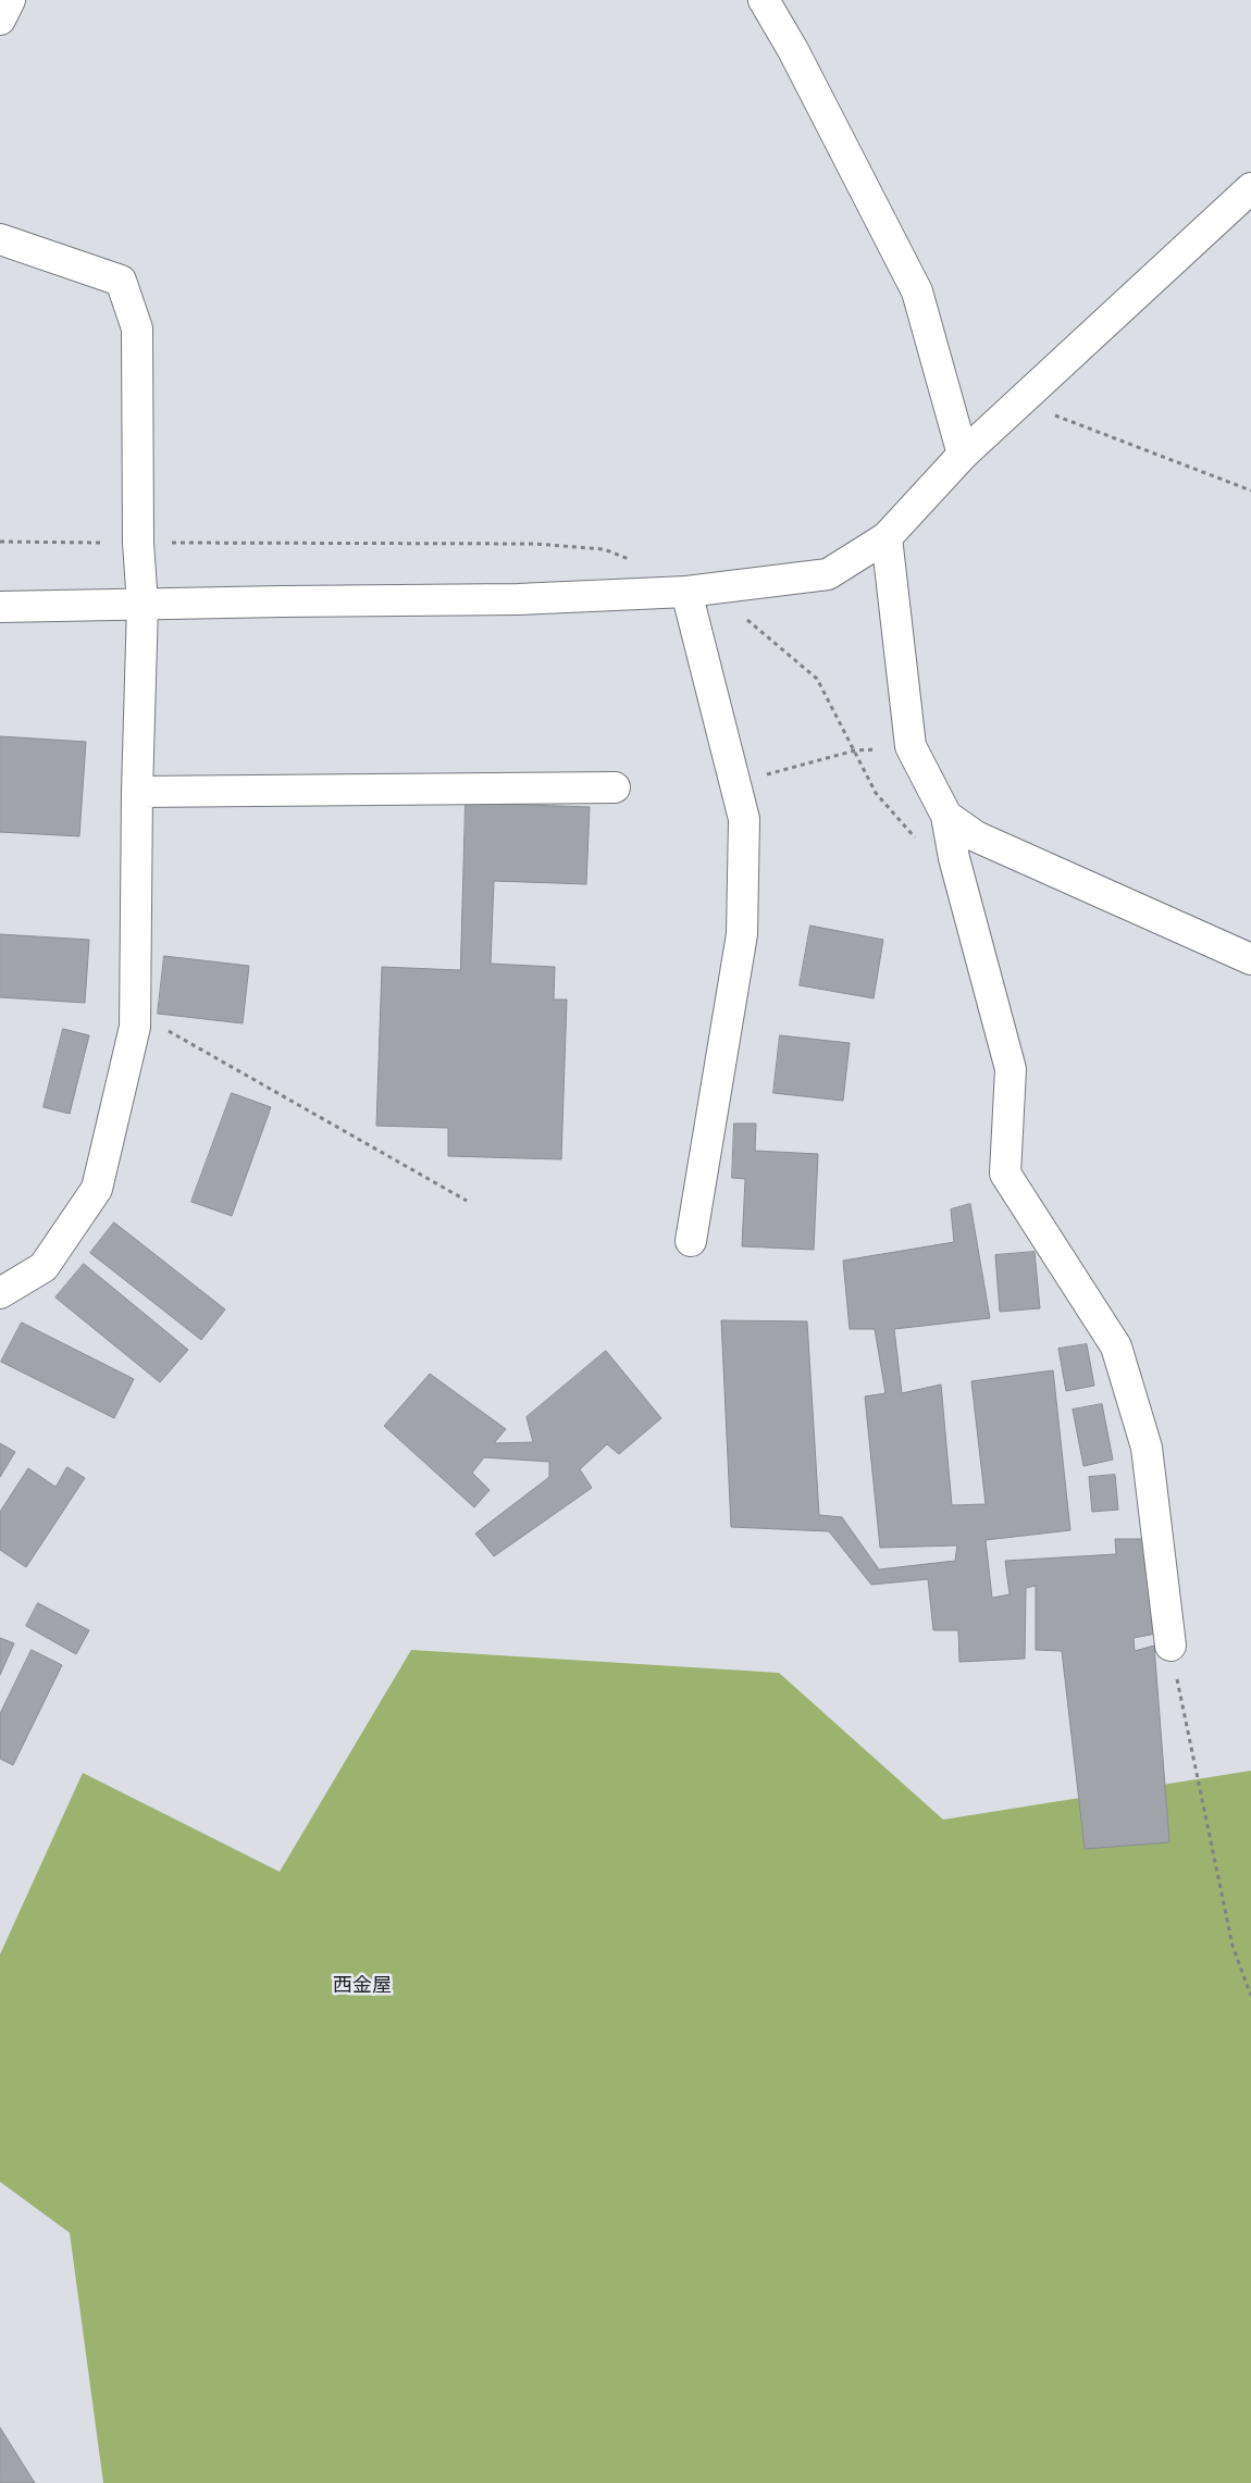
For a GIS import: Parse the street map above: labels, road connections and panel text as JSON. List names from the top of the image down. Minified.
{"districts":["西金屋"]}
